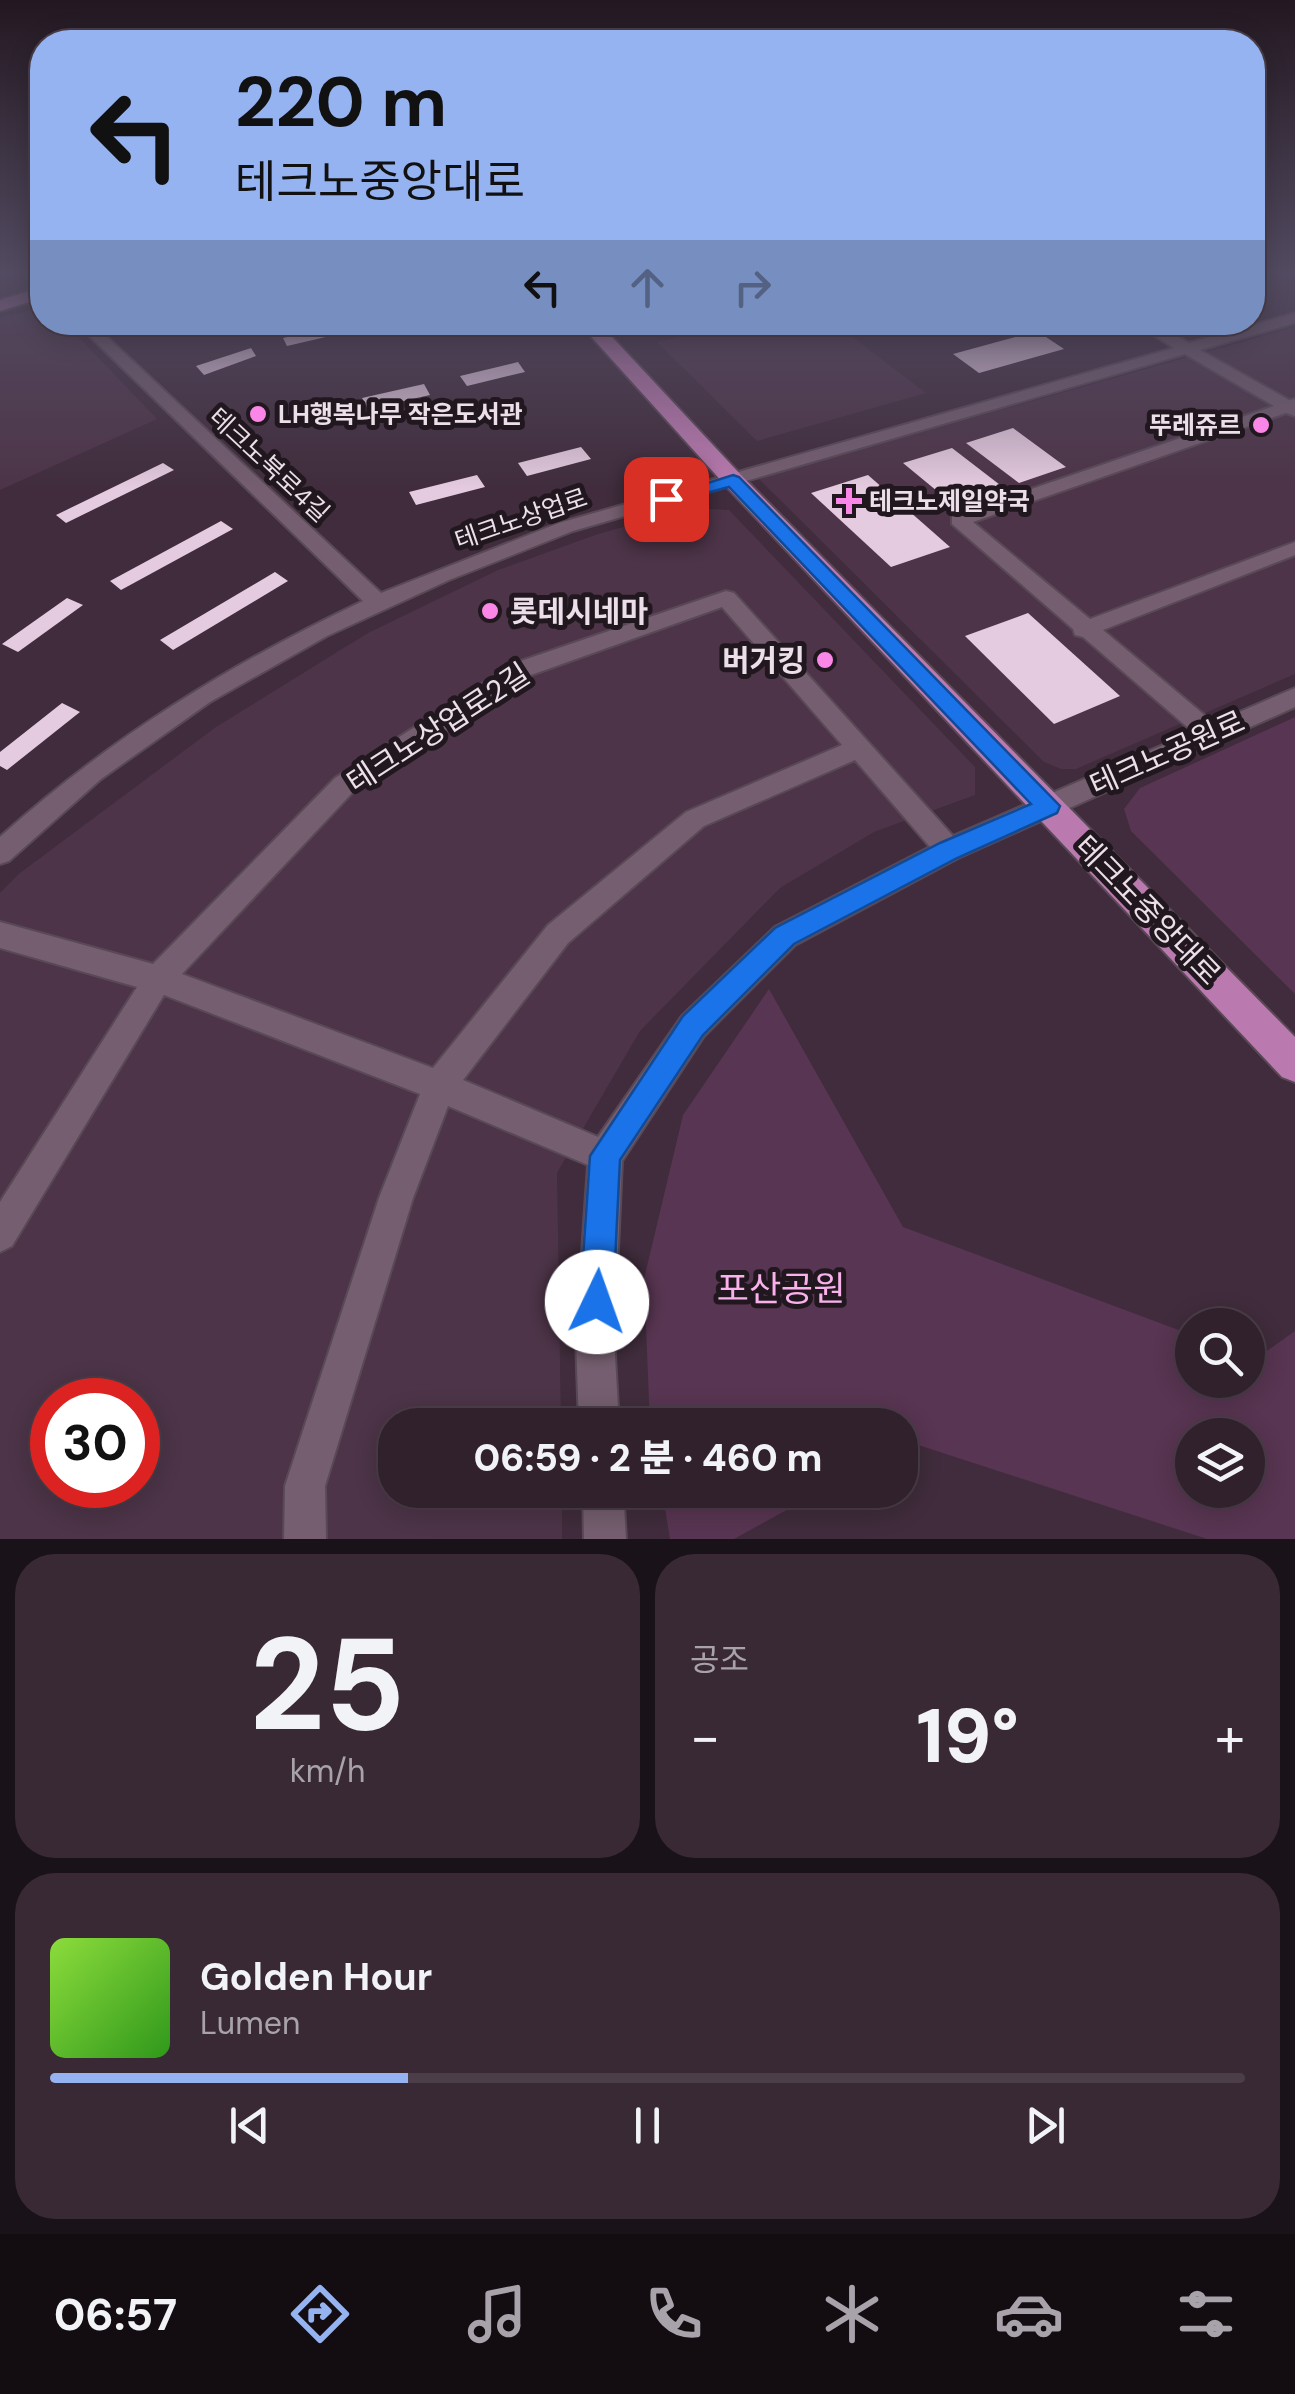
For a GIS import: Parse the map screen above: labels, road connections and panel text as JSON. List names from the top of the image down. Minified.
{"streets":{"main road":["테크노중앙대로"],"street":["테크노북로4길","테크노상업로","테크노상업로2길","테크노공원로"]},"crossings":[["테크노북로4길","테크노상업로"],["테크노상업로","테크노중앙대로"],["테크노공원로","테크노중앙대로"]],"parks":["포산공원"],"places":{"other":["LH행복나무 작은도서관","뚜레쥬르","롯데시네마","버거킹"],"health":["테크노제일약국"]},"page":{"turn":["220 m","테크노중앙대로"],"limit":"30","trip":"06:59 · 2 분 · 460 m","tile":[["25","km/h"],"공조"],"heat":["−","19°","+"],"song":["Golden Hour","Lumen"],"tabs":"06:57"}}
